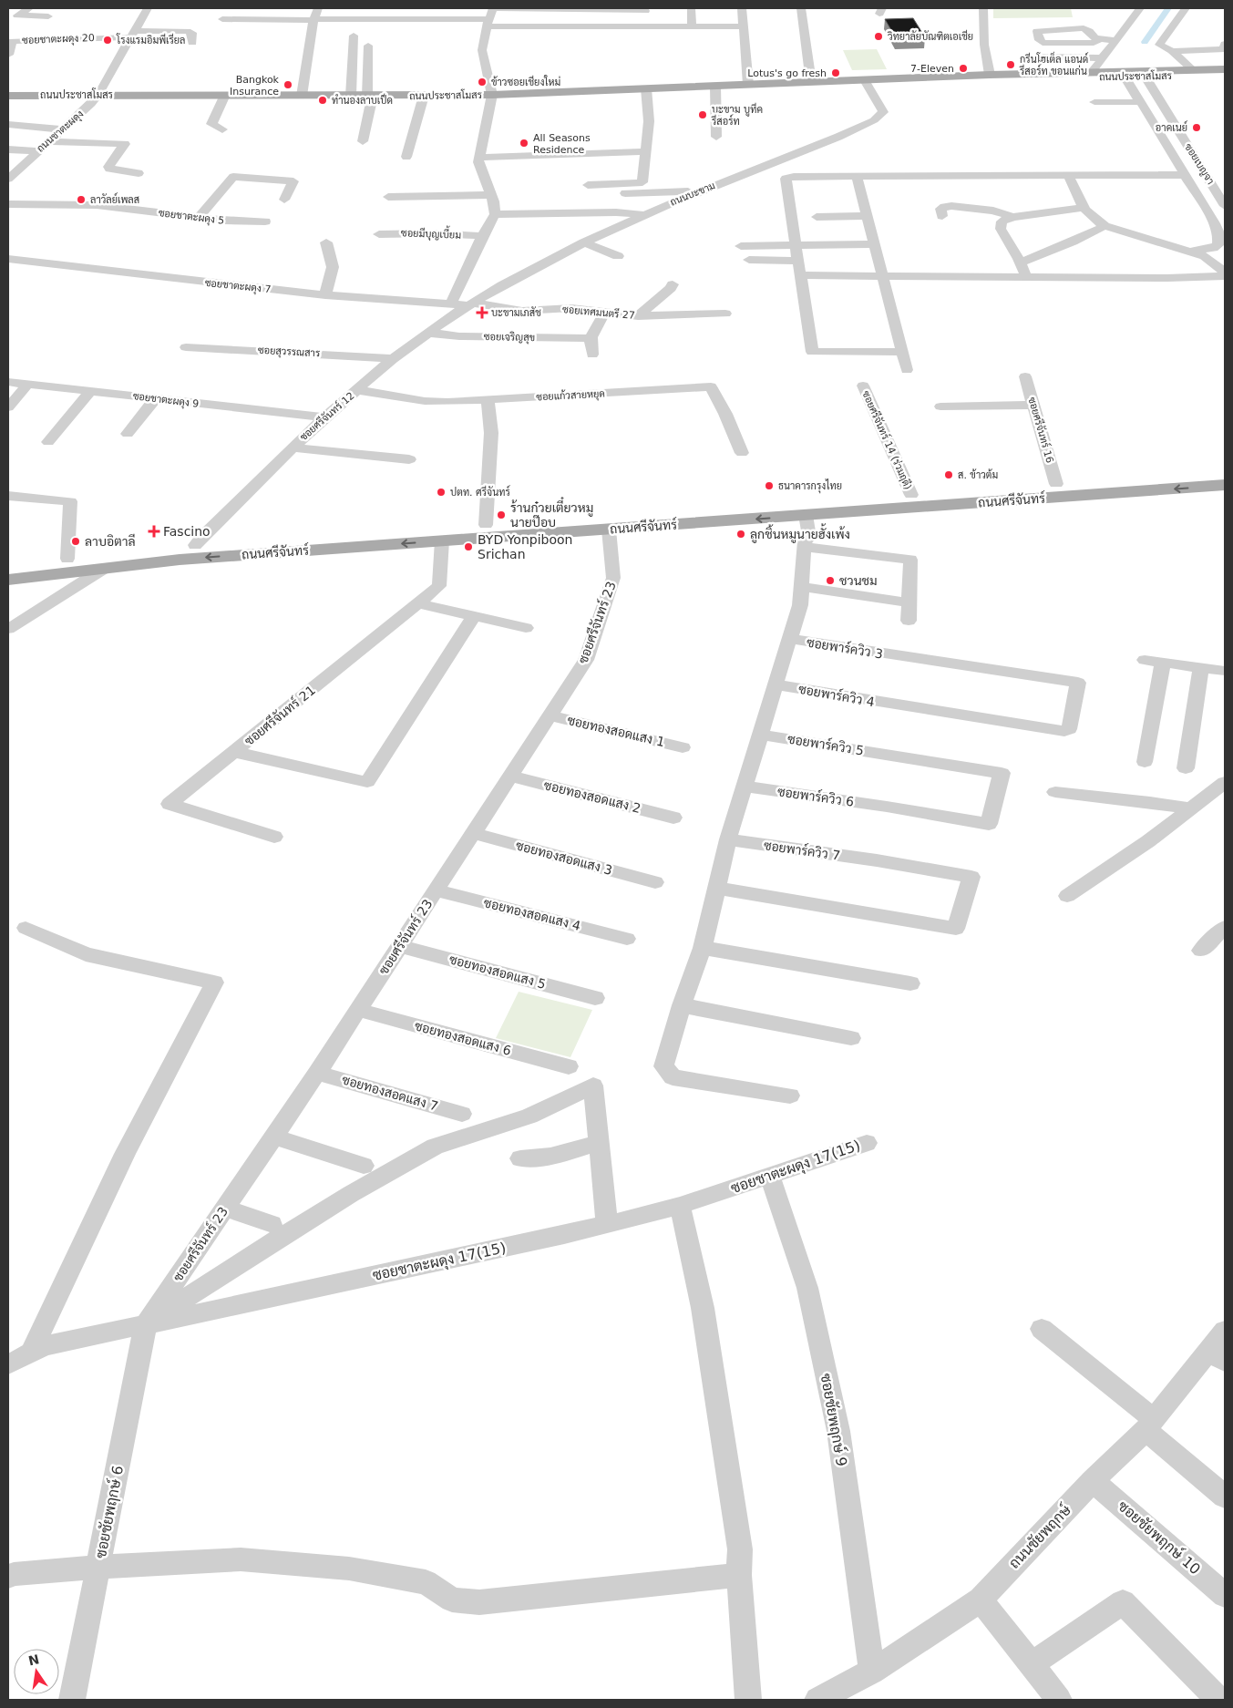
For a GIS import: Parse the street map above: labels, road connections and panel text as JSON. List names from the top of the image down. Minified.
{"streets":{"main road":["ถนนประชาสโมสร","ถนนศรีจันทร์"],"street":["ซอยชาตะผดุง 20","ถนนชาตะผดุง","ซอยเบญจา","ถนนบะขาม","ซอยชาตะผดุง 5","ซอยมีบุญเบี้ยม","ซอยชาตะผดุง 7","ซอยเทศมนตรี 27","ซอยเจริญสุข","ซอยสุวรรณสาร","ซอยแก้วสายหยุด","ซอยชาตะผดุง 9","ซอยศรีจันทร์ 12","ซอยศรีจันทร์ 16","ซอยศรีจันทร์ 14 (ร่วมฤดี)","ซอยศรีจันทร์ 23","ซอยพาร์ควิว 3","ซอยพาร์ควิว 4","ซอยศรีจันทร์ 21","ซอยทองสอดแสง 1","ซอยพาร์ควิว 5","ซอยทองสอดแสง 2","ซอยพาร์ควิว 6","ซอยพาร์ควิว 7","ซอยทองสอดแสง 3","ซอยทองสอดแสง 4","ซอยทองสอดแสง 5","ซอยทองสอดแสง 6","ซอยทองสอดแสง 7","ซอยชาตะผดุง 17(15)","ซอยชัยพฤกษ์ 9","ซอยชัยพฤกษ์ 6","ถนนชัยพฤกษ์","ซอยชัยพฤกษ์ 10"]},"crossings":[["ซอยชาตะผดุง 20","ถนนชาตะผดุง"],["ถนนประชาสโมสร","ถนนชาตะผดุง"],["ถนนประชาสโมสร","ซอยเบญจา"],["ถนนประชาสโมสร","ถนนบะขาม"],["ถนนบะขาม","ซอยชาตะผดุง 7"],["ถนนบะขาม","ซอยเทศมนตรี 27"],["ถนนบะขาม","ซอยศรีจันทร์ 12"],["ซอยชาตะผดุง 7","ซอยเทศมนตรี 27"],["ซอยชาตะผดุง 7","ซอยศรีจันทร์ 12"],["ซอยเทศมนตรี 27","ซอยศรีจันทร์ 12"],["ซอยเจริญสุข","ซอยศรีจันทร์ 12"],["ซอยสุวรรณสาร","ซอยศรีจันทร์ 12"],["ซอยแก้วสายหยุด","ซอยศรีจันทร์ 12"],["ซอยชาตะผดุง 9","ซอยศรีจันทร์ 12"],["ซอยศรีจันทร์ 12","ถนนศรีจันทร์"],["ซอยศรีจันทร์ 16","ถนนศรีจันทร์"],["ซอยศรีจันทร์ 14 (ร่วมฤดี)","ถนนศรีจันทร์"],["ถนนศรีจันทร์","ซอยศรีจันทร์ 23"],["ถนนศรีจันทร์","ซอยศรีจันทร์ 21"],["ซอยศรีจันทร์ 23","ซอยทองสอดแสง 1"],["ซอยศรีจันทร์ 23","ซอยทองสอดแสง 2"],["ซอยศรีจันทร์ 23","ซอยทองสอดแสง 3"],["ซอยศรีจันทร์ 23","ซอยทองสอดแสง 4"],["ซอยศรีจันทร์ 23","ซอยทองสอดแสง 5"],["ซอยศรีจันทร์ 23","ซอยทองสอดแสง 6"],["ซอยศรีจันทร์ 23","ซอยทองสอดแสง 7"],["ซอยศรีจันทร์ 23","ซอยชาตะผดุง 17(15)"],["ซอยศรีจันทร์ 23","ซอยชัยพฤกษ์ 6"],["ซอยพาร์ควิว 3","ซอยพาร์ควิว 4"],["ซอยพาร์ควิว 5","ซอยพาร์ควิว 6"],["ซอยชาตะผดุง 17(15)","ซอยชัยพฤกษ์ 9"],["ซอยชาตะผดุง 17(15)","ซอยชัยพฤกษ์ 6"],["ซอยชัยพฤกษ์ 9","ถนนชัยพฤกษ์"],["ถนนชัยพฤกษ์","ซอยชัยพฤกษ์ 10"]],"places":{"other":["วิทยาลัยบัณฑิตเอเชีย","โรงแรมอิมพีเรียล","กรีนโฮเต็ล แอนด์ รีสอร์ท ขอนแก่น","7-Eleven","Lotus's go fresh","ข้าวซอยเชียงใหม่","Bangkok Insurance","ทำนองลาบเป็ด","บะขาม บูทีค รีสอร์ท","อาคเนย์","All Seasons Residence","ลาวัลย์เพลส","ส. ข้าวต้ม","ธนาคารกรุงไทย","ปตท. ศรีจันทร์","ร้านก๋วยเตี๋ยวหมู นายป๊อบ","ลูกชิ้นหมูนายฮั้งเพ้ง","ลาบอิตาลี","BYD Yonpiboon Srichan","ชวนชม"],"health":["บะขามเภสัช","Fascino"]},"north":"top"}
